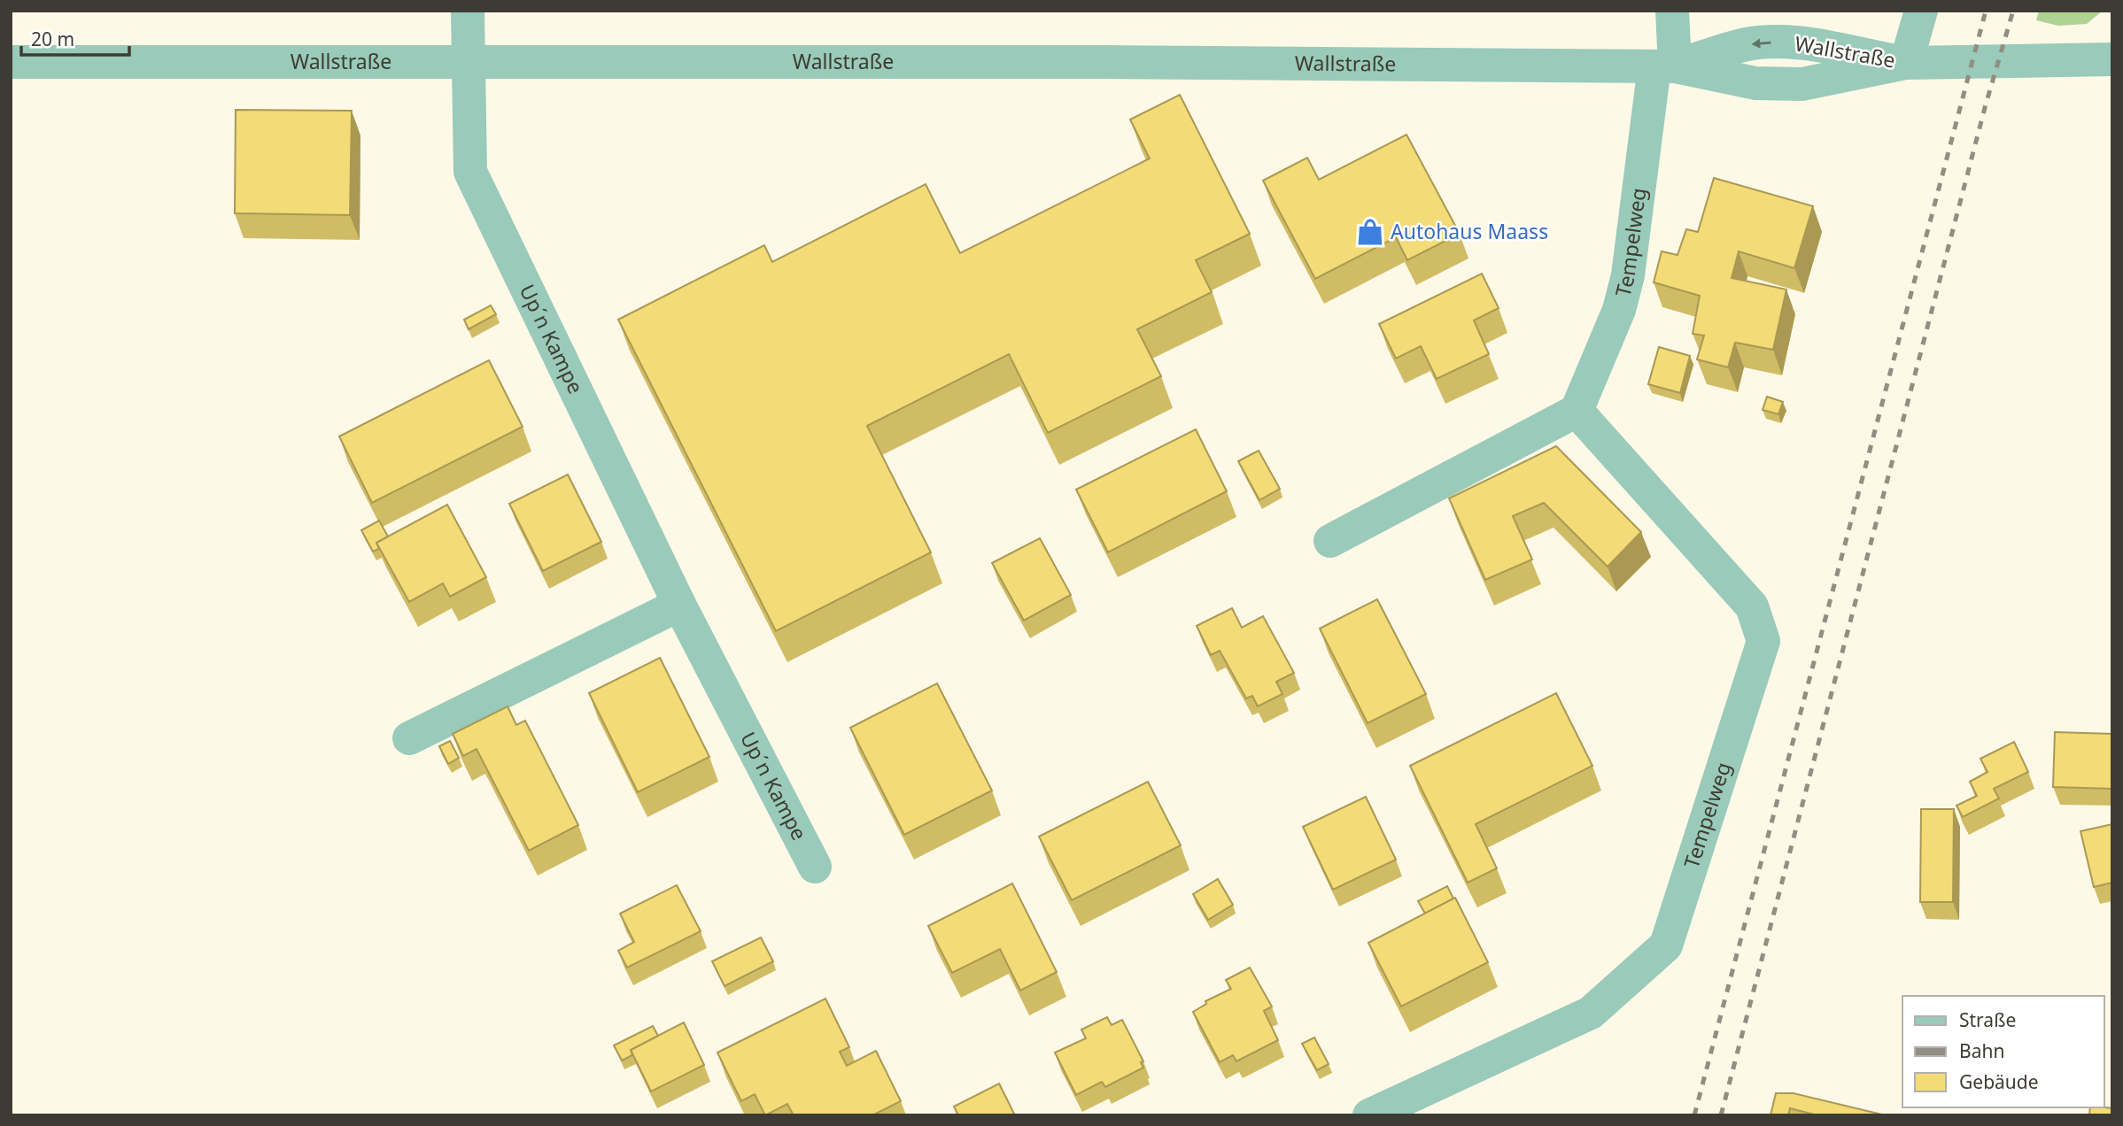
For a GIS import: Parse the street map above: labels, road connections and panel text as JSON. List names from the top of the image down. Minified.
{"streets":{"street":["Wallstraße","Tempelweg","Up´n Kampe"]},"crossings":[["Wallstraße","Tempelweg"],["Wallstraße","Up´n Kampe"]],"places":{"shop":["Autohaus Maass"]},"legend":["Straße","Bahn","Gebäude"],"scale_bar":"20 m"}
